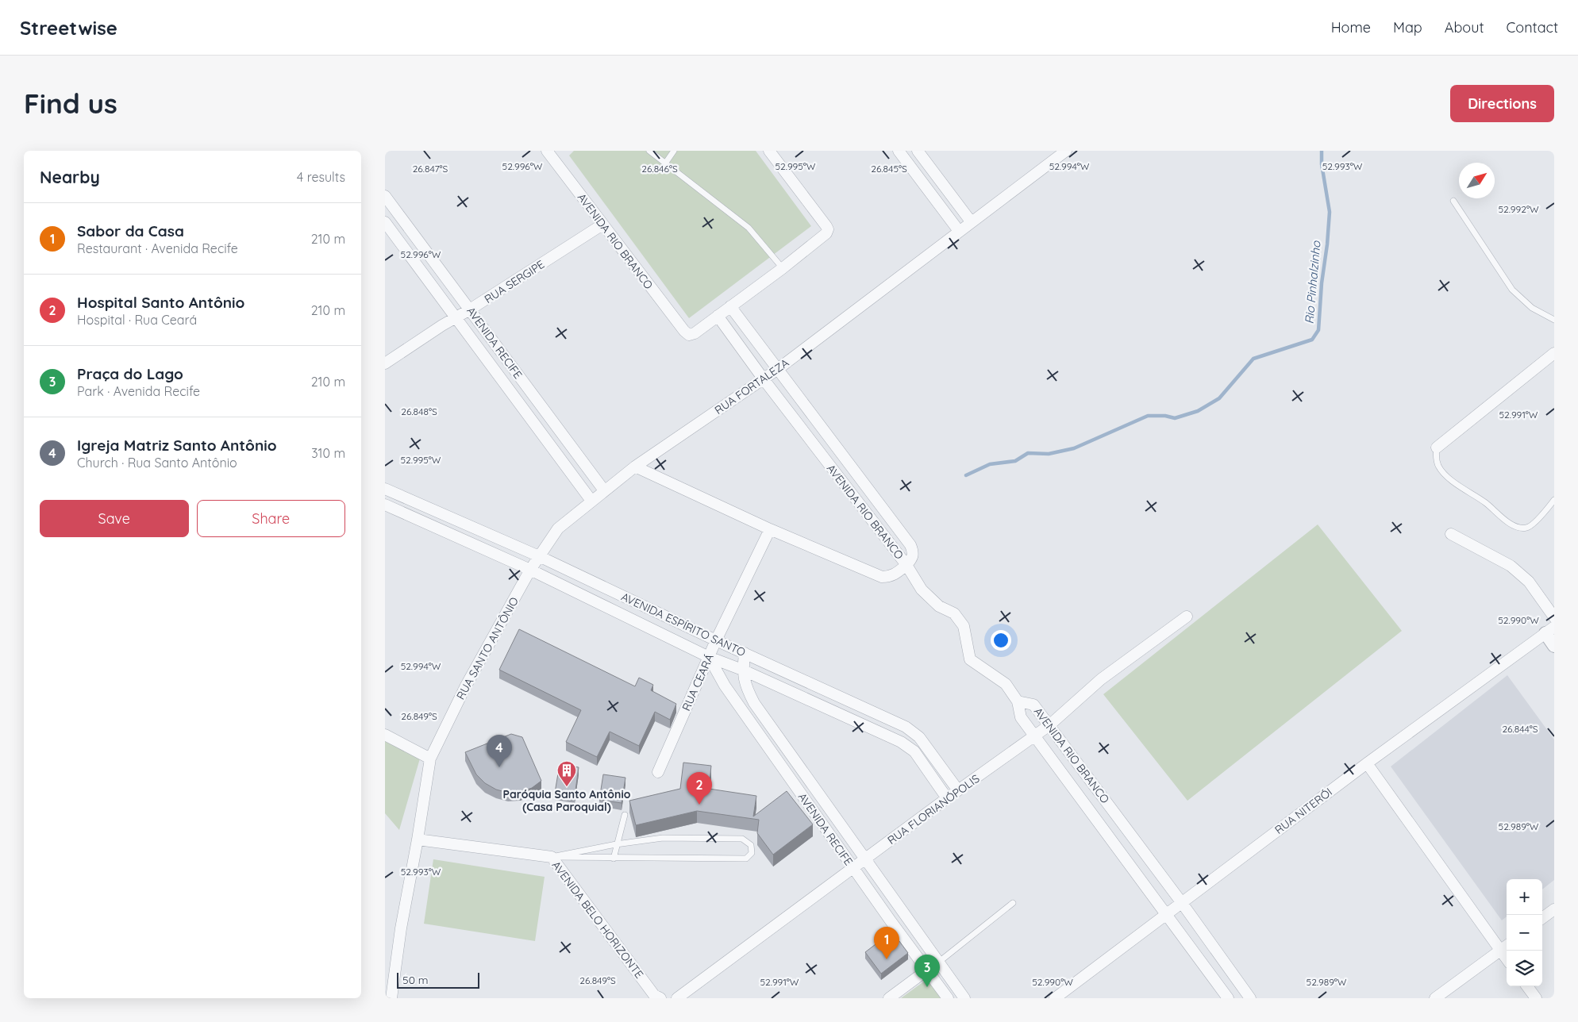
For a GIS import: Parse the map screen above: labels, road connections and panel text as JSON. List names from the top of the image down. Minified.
{"streets":{"street":["AVENIDA RIO BRANCO","RUA SERGIPE","AVENIDA RECIFE","RUA FORTALEZA","AVENIDA ESPÍRITO SANTO","RUA SANTO ANTÔNIO","RUA CEARÁ","RUA FLORIANÓPOLIS","RUA NITERÓI","AVENIDA BELO HORIZONTE"]},"crossings":[["AVENIDA RIO BRANCO","RUA SERGIPE"],["AVENIDA RIO BRANCO","RUA FORTALEZA"],["AVENIDA RIO BRANCO","RUA FLORIANÓPOLIS"],["AVENIDA RIO BRANCO","RUA NITERÓI"],["RUA SERGIPE","AVENIDA RECIFE"],["AVENIDA RECIFE","RUA FORTALEZA"],["AVENIDA RECIFE","AVENIDA ESPÍRITO SANTO"],["AVENIDA RECIFE","RUA CEARÁ"],["AVENIDA RECIFE","RUA FLORIANÓPOLIS"],["RUA FORTALEZA","AVENIDA ESPÍRITO SANTO"],["RUA FORTALEZA","RUA SANTO ANTÔNIO"],["AVENIDA ESPÍRITO SANTO","RUA SANTO ANTÔNIO"],["AVENIDA ESPÍRITO SANTO","RUA CEARÁ"],["AVENIDA ESPÍRITO SANTO","RUA FLORIANÓPOLIS"],["RUA SANTO ANTÔNIO","AVENIDA BELO HORIZONTE"]],"water":["Rio Pinhalzinho"],"places":{"building":["Paróquia Santo Antônio (Casa Paroquial)"]},"scale_bar":"50 m","north":"top right","page":{"header":"Streetwise","nav":["Home","Map","About","Contact"],"buttons":["Directions",["Save","Share"]],"title":"Find us","heading":["Nearby","4 results"],"list":[{"mark":"1","name":"Sabor da Casa","note":"Restaurant · Avenida Recife","value":"210 m"},{"mark":"2","name":"Hospital Santo Antônio","note":"Hospital · Rua Ceará","value":"210 m"},{"mark":"3","name":"Praça do Lago","note":"Park · Avenida Recife","value":"210 m"},{"mark":"4","name":"Igreja Matriz Santo Antônio","note":"Church · Rua Santo Antônio","value":"310 m"}],"pins":["4","2","1","3"],"map_buttons":["+","−"],"scale":"50 m"},"coordinates":["52.996°W","52.995°W","52.994°W","52.993°W","26.847°S","26.846°S","26.845°S","52.992°W","26.848°S","52.991°W","52.990°W","26.849°S","26.844°S","52.989°W"]}
